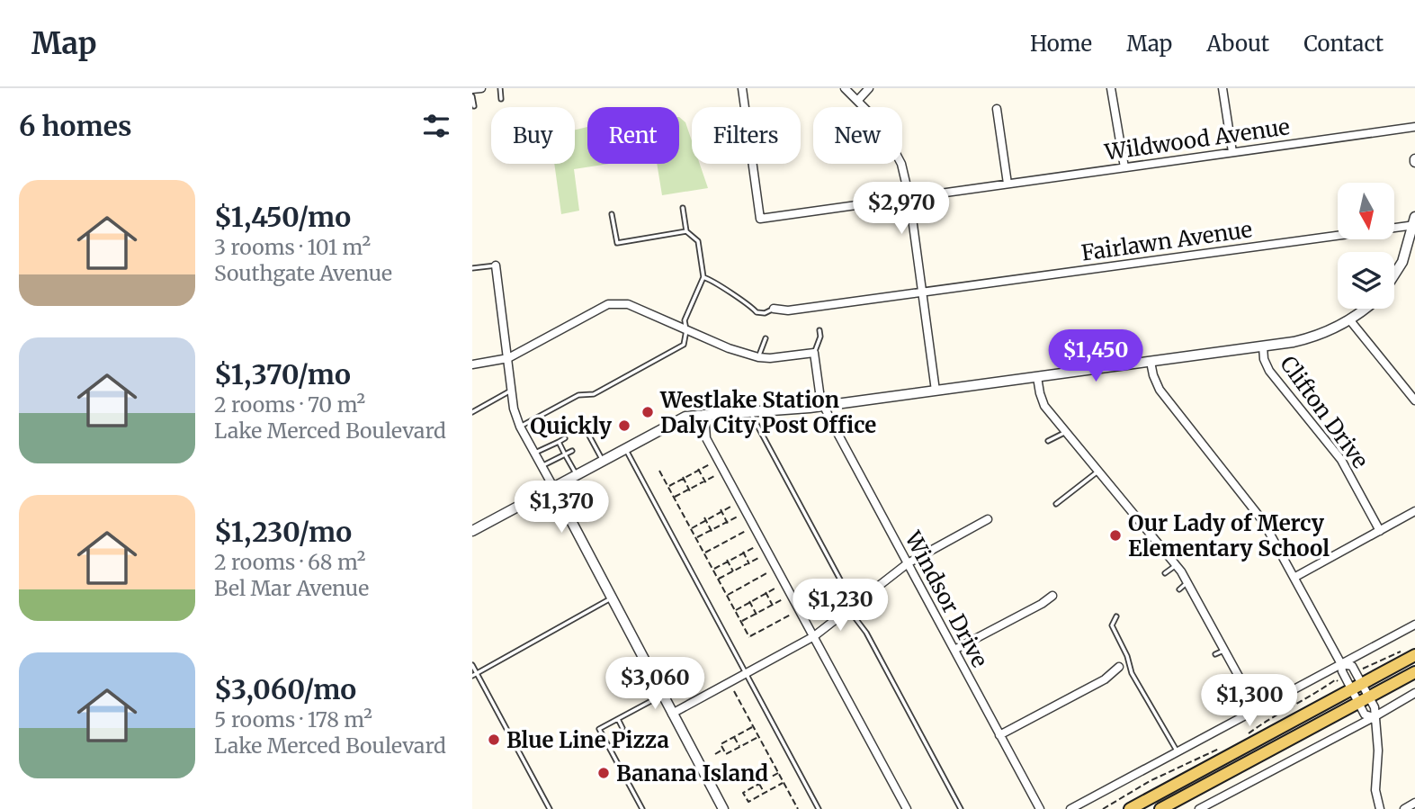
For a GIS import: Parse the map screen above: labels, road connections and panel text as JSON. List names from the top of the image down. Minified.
{"streets":{"street":["Wildwood Avenue","Fairlawn Avenue","Clifton Drive","Windsor Drive"]},"places":["Westlake Station Daly City Post Office","Quickly","Our Lady of Mercy Elementary School","Blue Line Pizza","Banana Island"],"north":"bottom","page":{"header":"Map","nav":["Home","Map","About","Contact"],"heading":"6 homes","chip":["Buy","Rent","Filters","New"],"list":[{"name":"$1,450/mo","note":"3 rooms · 101 m² · Southgate Avenue"},{"name":"$1,370/mo","note":"2 rooms · 70 m² · Lake Merced Boulevard"},{"name":"$1,230/mo","note":"2 rooms · 68 m² · Bel Mar Avenue"},{"name":"$3,060/mo","note":"5 rooms · 178 m² · Lake Merced Boulevard"}],"price":["$2,970","$1,450","$1,370","$1,230","$3,060","$1,300"]}}
